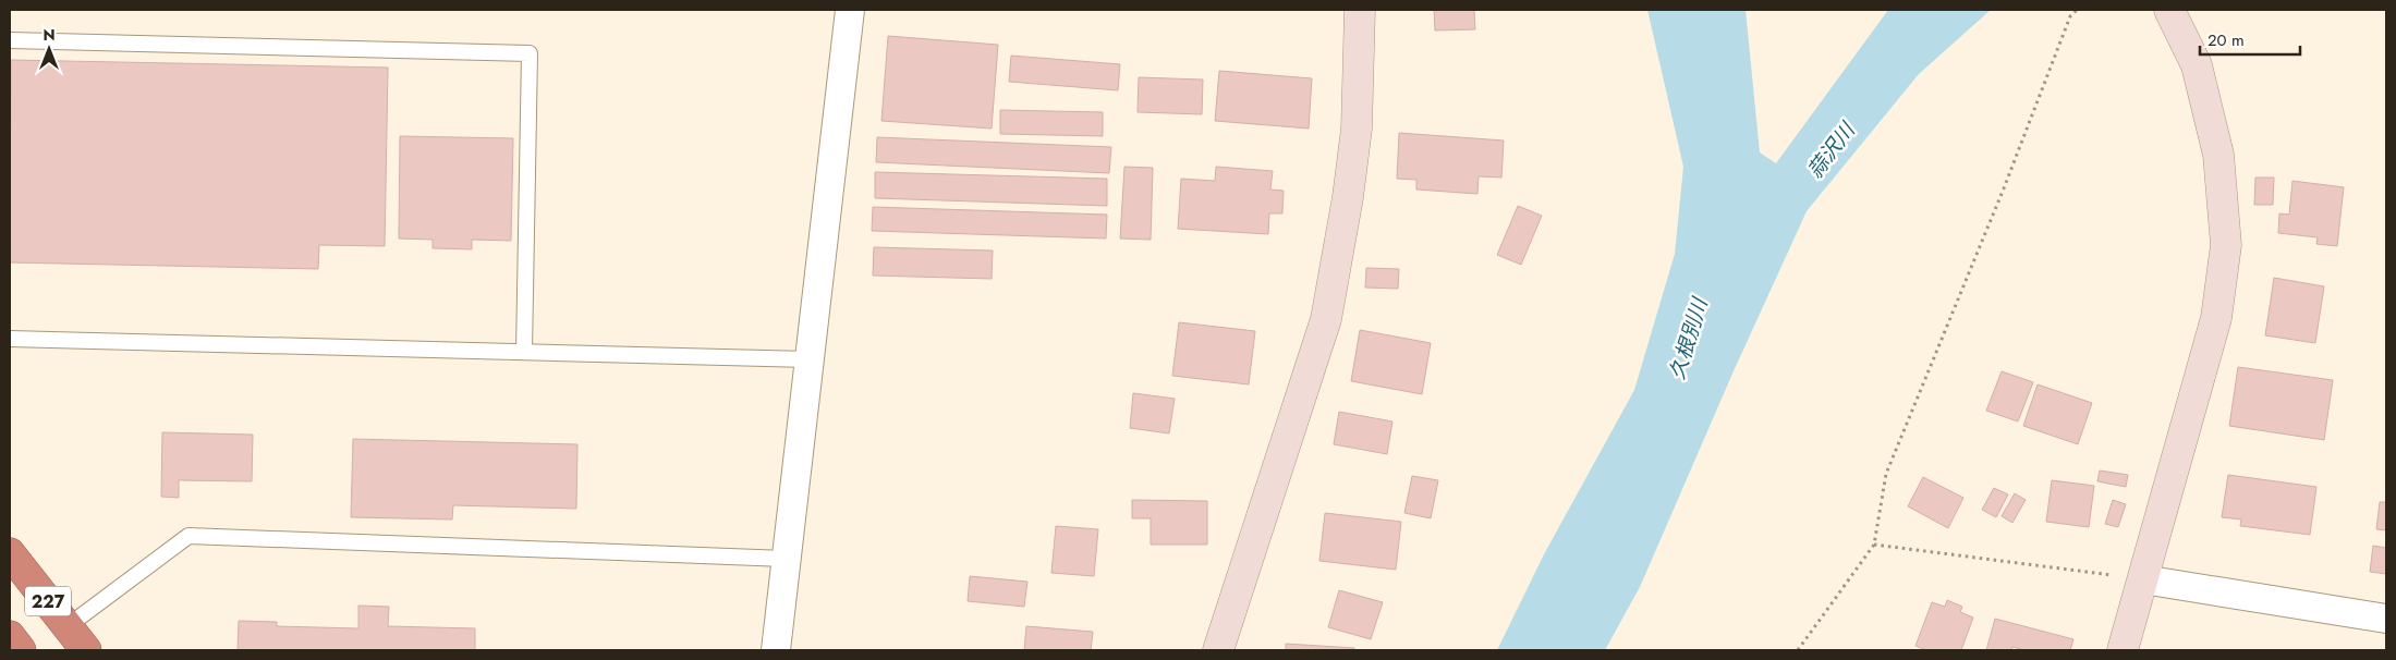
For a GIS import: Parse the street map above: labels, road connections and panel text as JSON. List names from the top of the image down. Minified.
{"streets":{"highway":["227"]},"water":["蒜沢川","久根別川"],"scale_bar":"20 m","north":"top"}
